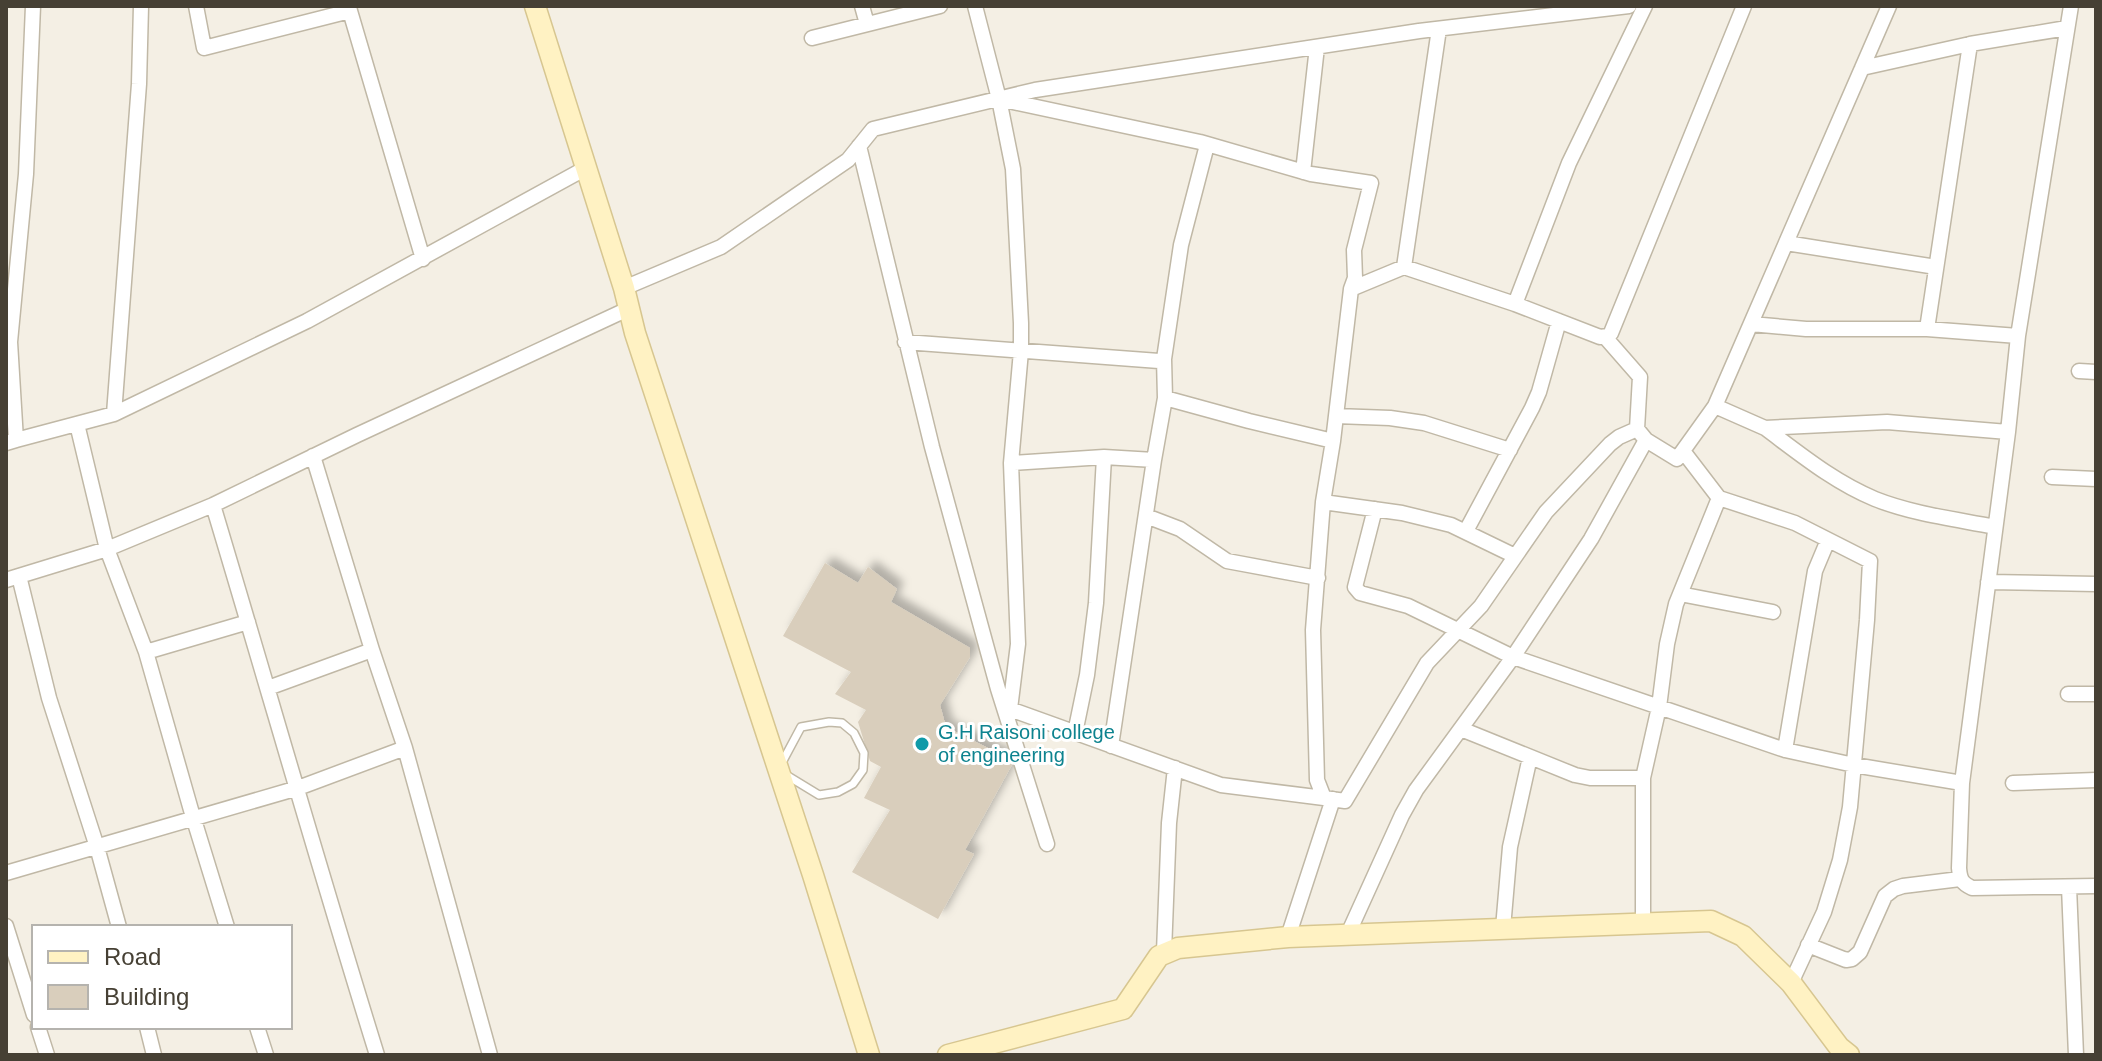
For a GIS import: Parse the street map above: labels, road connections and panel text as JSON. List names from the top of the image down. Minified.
{"places":["G.H Raisoni college of engineering"],"legend":["Road","Building"]}
